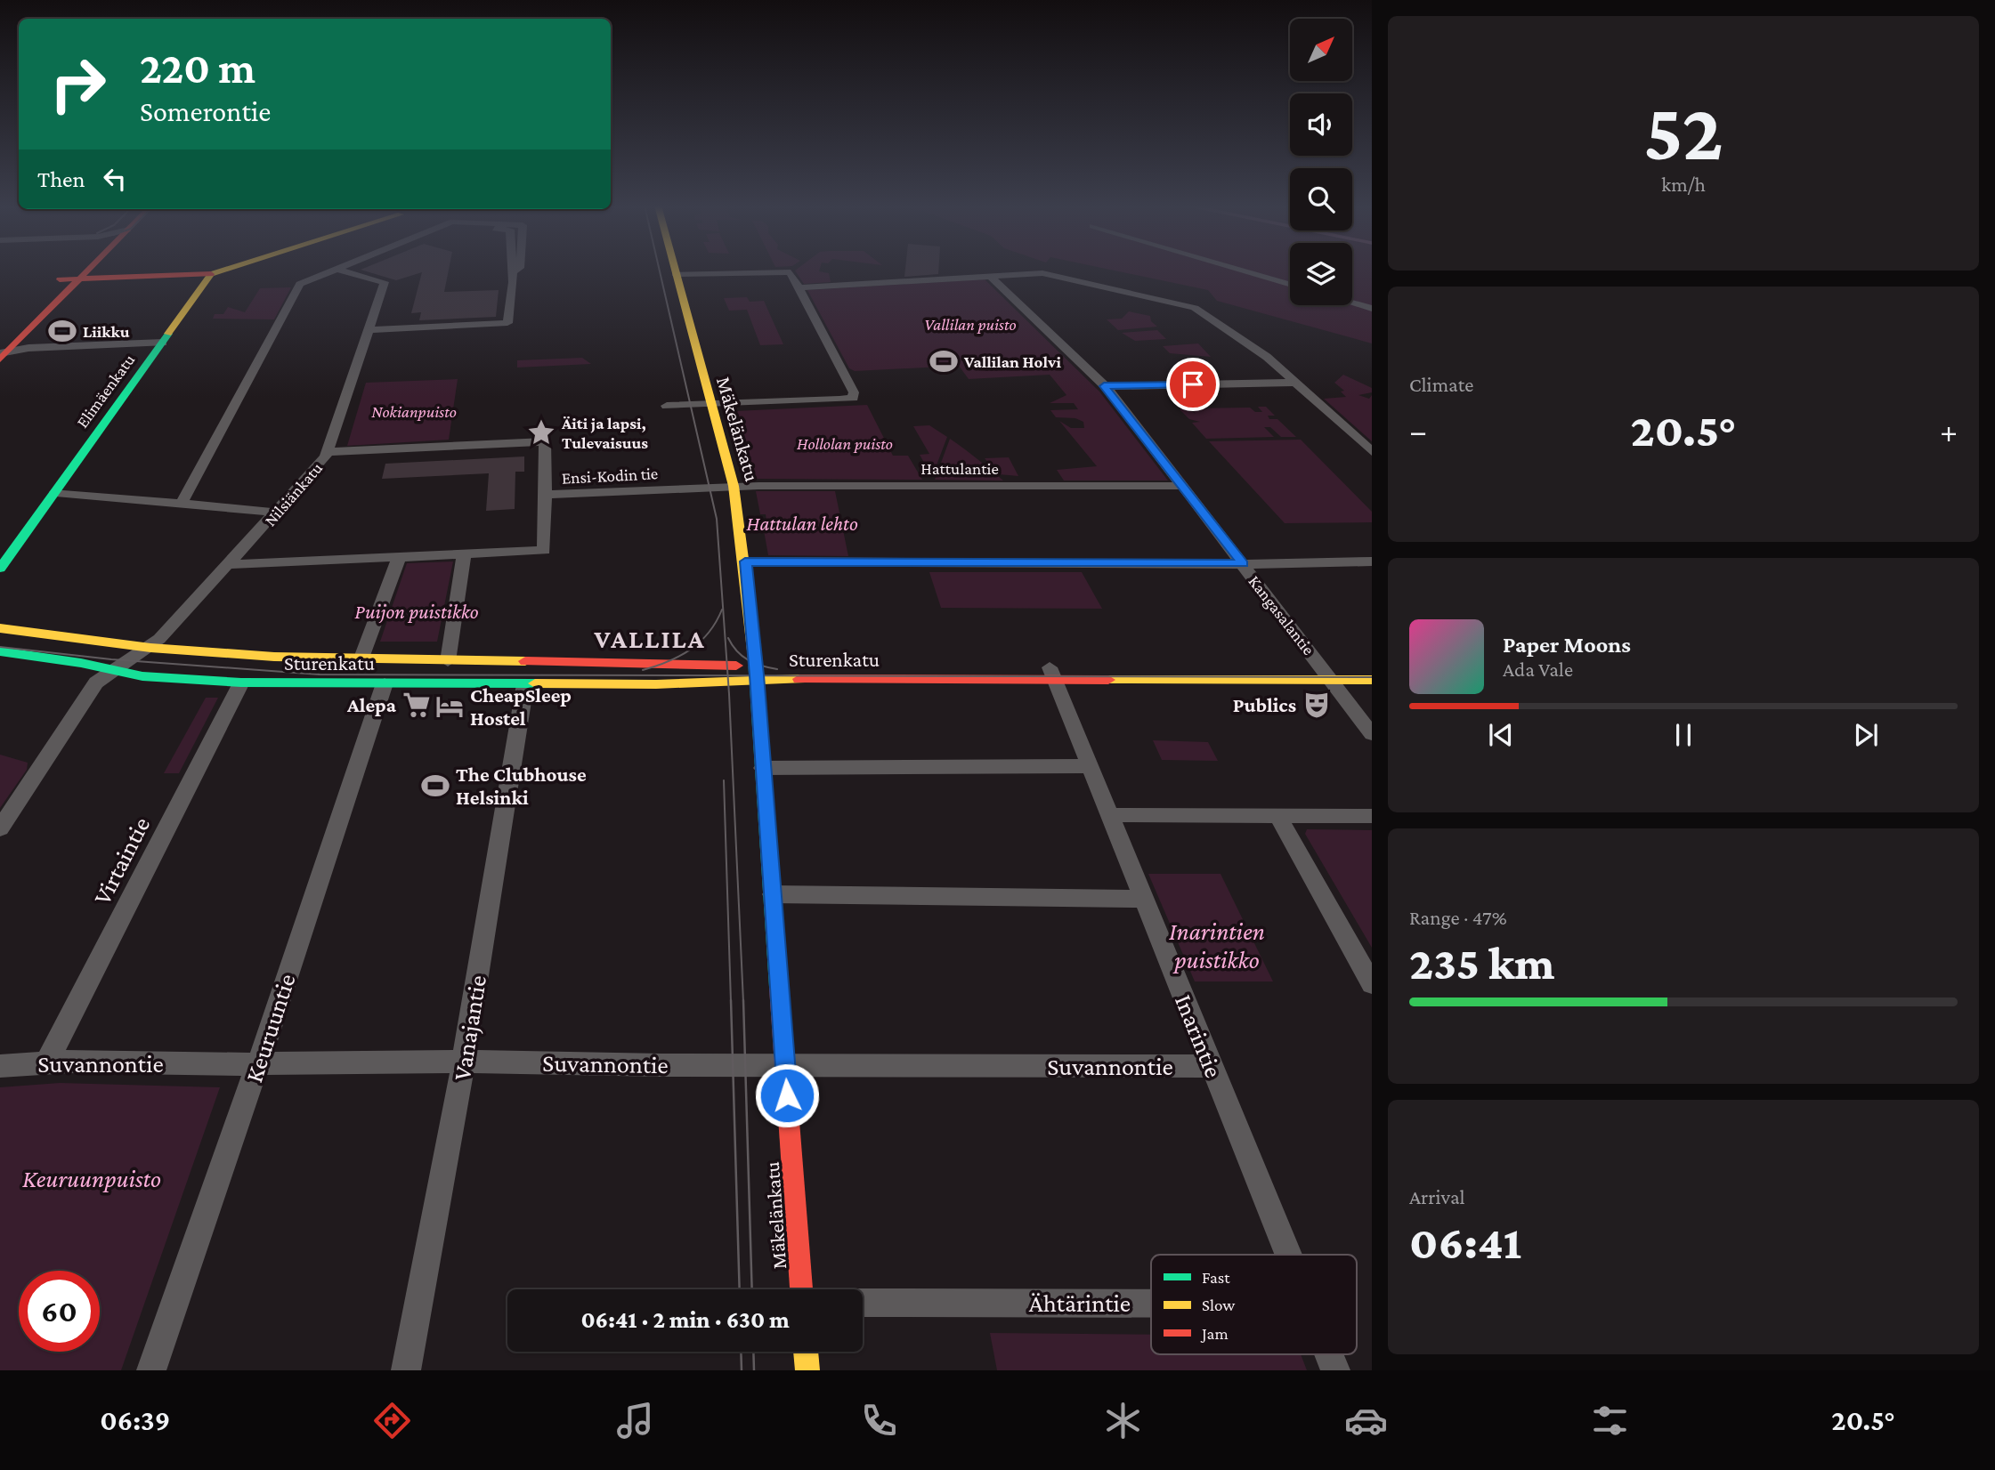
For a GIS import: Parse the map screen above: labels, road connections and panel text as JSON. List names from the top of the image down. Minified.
{"streets":{"main road":["Elimäenkatu","Mäkelänkatu","Sturenkatu"],"street":["Hattulantie","Ensi-Kodin tie","Nilsiänkatu","Kangasalantie","Virtaintie","Keuruuntie","Vanajantie","Inarintie","Suvannontie","Ähtärintie"]},"crossings":[["Mäkelänkatu","Hattulantie"],["Mäkelänkatu","Sturenkatu"],["Mäkelänkatu","Suvannontie"],["Hattulantie","Ensi-Kodin tie"],["Hattulantie","Kangasalantie"],["Ensi-Kodin tie","Nilsiänkatu"],["Nilsiänkatu","Sturenkatu"],["Kangasalantie","Sturenkatu"],["Sturenkatu","Virtaintie"],["Sturenkatu","Keuruuntie"],["Sturenkatu","Vanajantie"],["Sturenkatu","Inarintie"],["Virtaintie","Suvannontie"],["Keuruuntie","Suvannontie"],["Vanajantie","Suvannontie"],["Inarintie","Suvannontie"]],"districts":["VALLILA"],"parks":["Vallilan puisto","Nokianpuisto","Hollolan puisto","Hattulan lehto","Puijon puistikko","Inarintien puistikko","Keuruunpuisto"],"places":{"sports":["Liikku","Vallilan Holvi","The Clubhouse Helsinki"],"place":["Äiti ja lapsi, Tulevaisuus"],"supermarket":["Alepa"],"theatre":["Publics"],"hotel":["CheapSleep Hostel"]},"legend":["Fast","Slow","Jam"],"north":"top right","page":{"tile":[["52","km/h"],"Climate",["Range · 47%","235 km"],["Arrival","06:41"]],"turn":["220 m","Somerontie"],"then":"Then","heat":["−","20.5°","+"],"song":["Paper Moons","Ada Vale"],"limit":"60","trip":"06:41 · 2 min · 630 m","tabs":["06:39","20.5°"]}}
